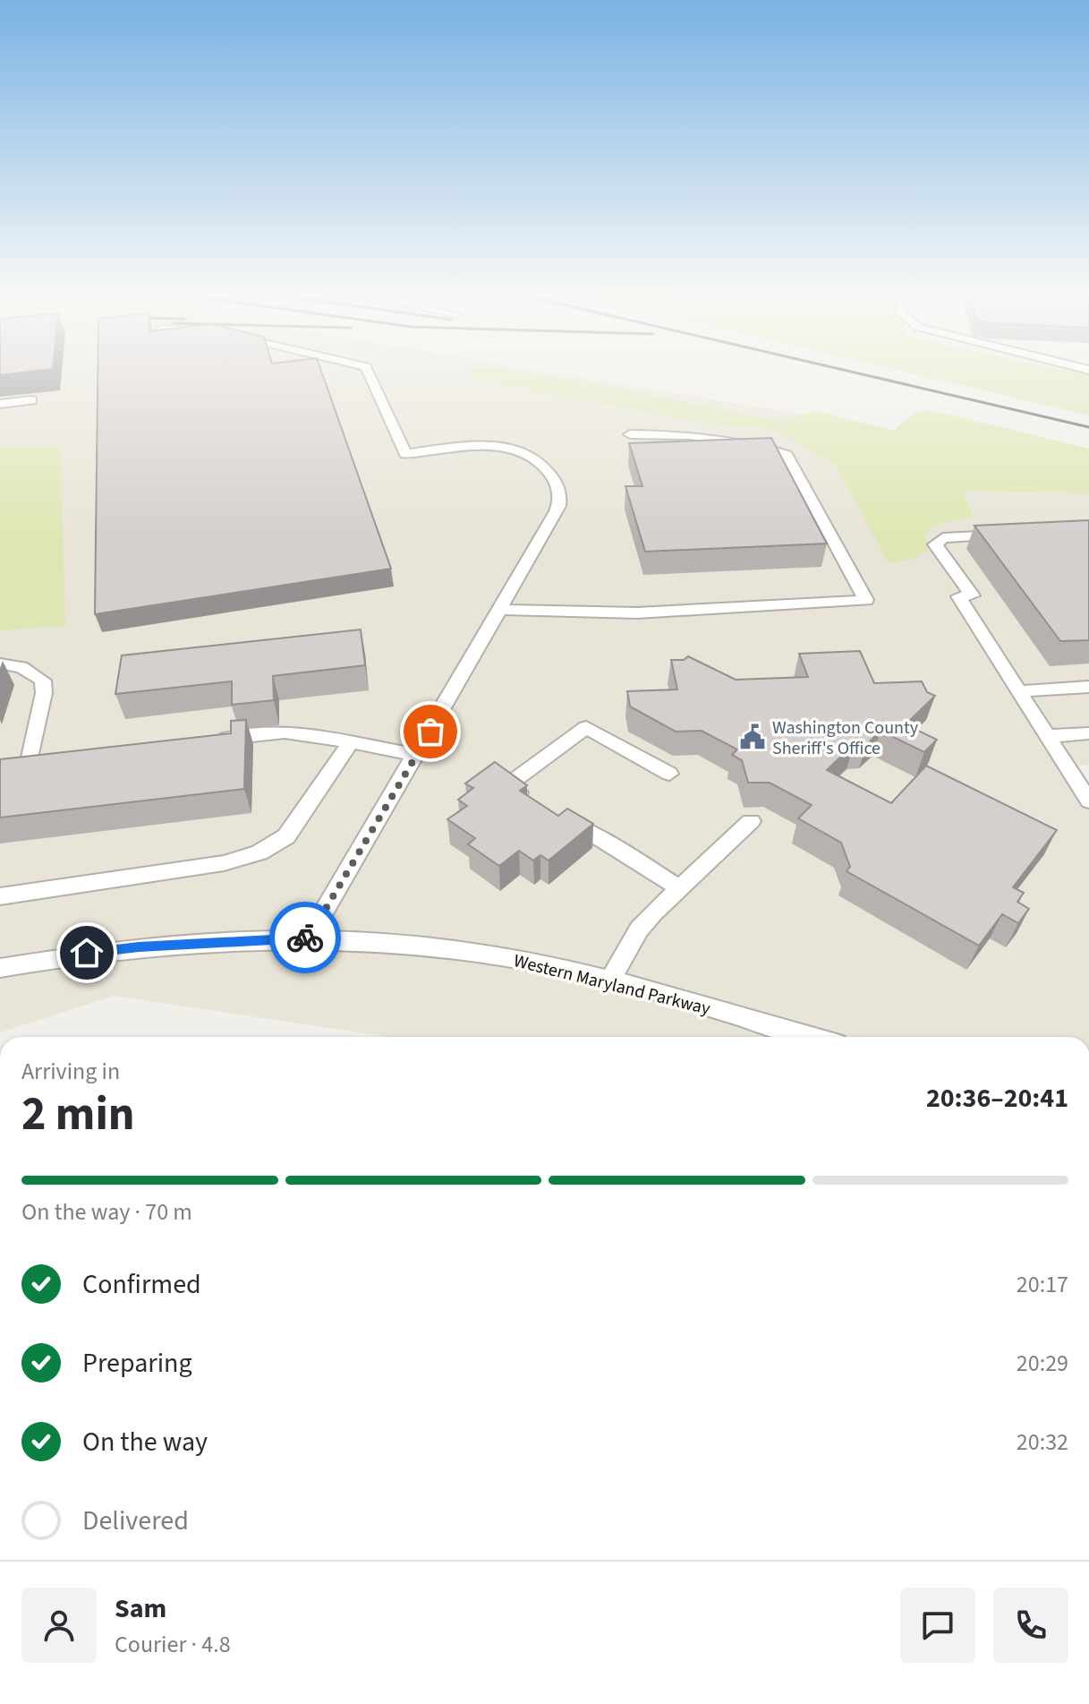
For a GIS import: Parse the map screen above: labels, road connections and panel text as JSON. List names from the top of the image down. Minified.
{"streets":{"street":["Western Maryland Parkway"]},"places":{"public building":["Washington County Sheriff's Office"]},"page":{"heading":["2 min","Arriving in","20:36–20:41"],"panel":["Sam","Courier · 4.8"],"bar":"On the way · 70 m","list":[["Confirmed","20:17"],["Preparing","20:29"],["On the way","20:32"],"Delivered"]}}
